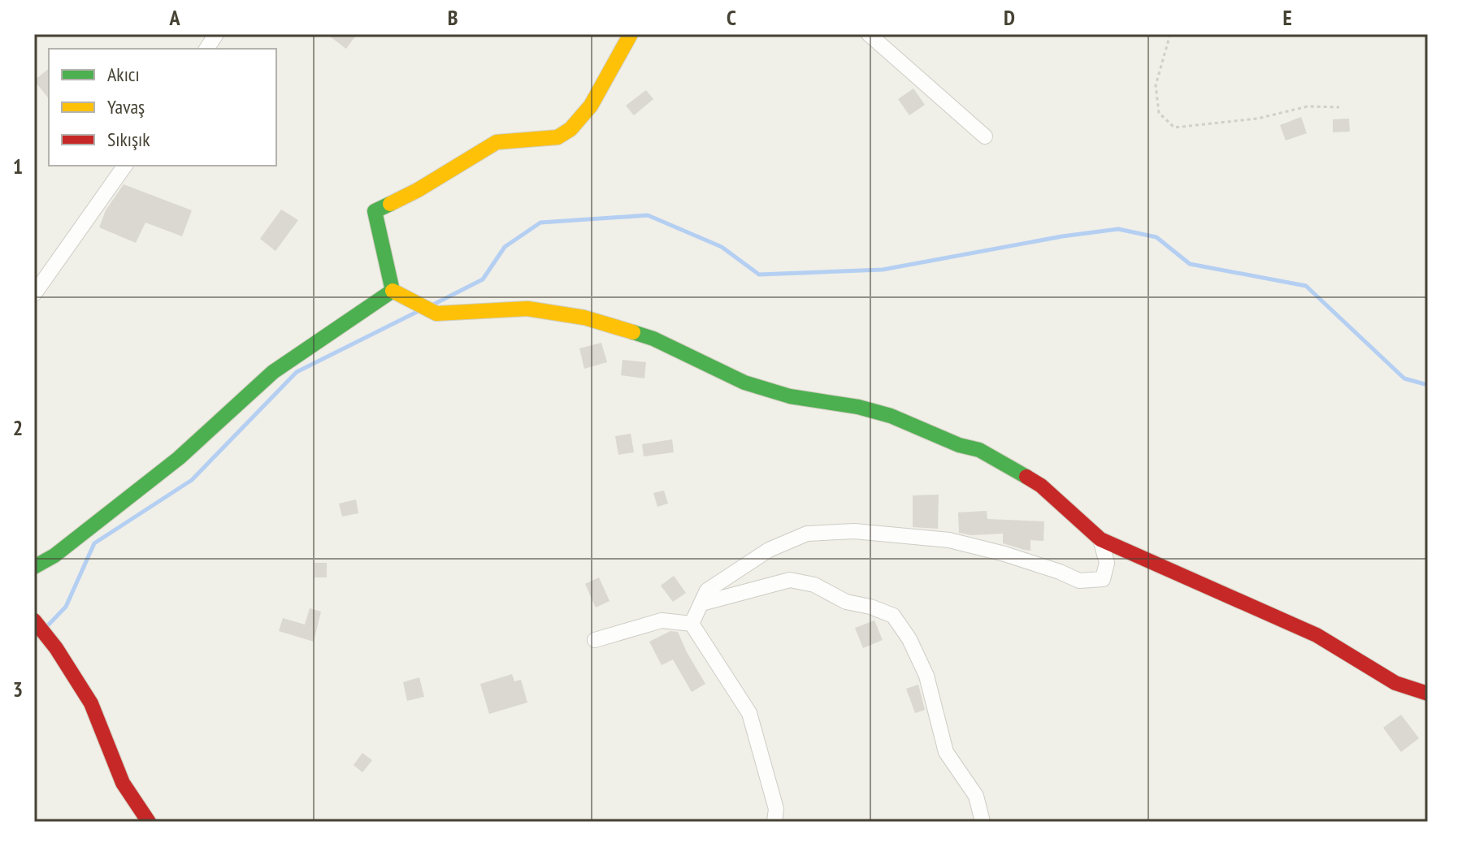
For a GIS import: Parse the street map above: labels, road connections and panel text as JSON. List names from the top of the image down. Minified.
{"legend":["Akıcı","Yavaş","Sıkışık"],"grid":{"columns":["A","B","C","D","E"],"rows":["1","2","3"]}}
